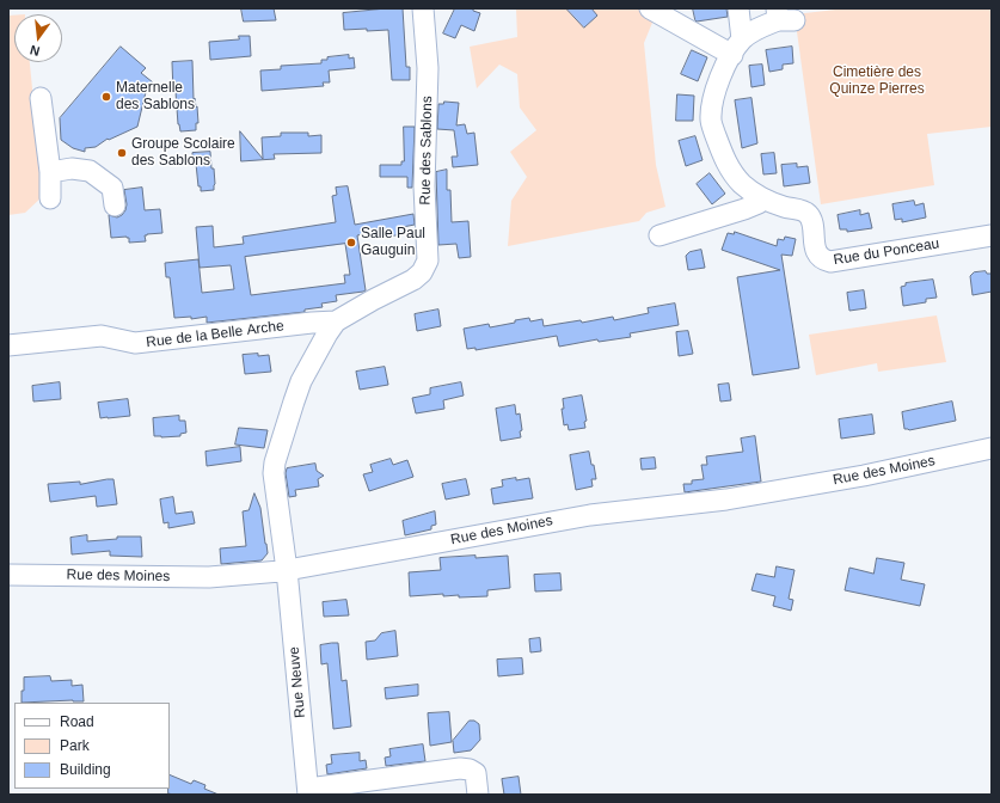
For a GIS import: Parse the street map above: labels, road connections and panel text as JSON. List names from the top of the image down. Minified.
{"streets":{"street":["Rue des Sablons","Rue du Ponceau","Rue de la Belle Arche","Rue des Moines","Rue Neuve"]},"crossings":[["Rue des Sablons","Rue de la Belle Arche"],["Rue des Sablons","Rue des Moines"],["Rue des Sablons","Rue Neuve"],["Rue des Moines","Rue Neuve"]],"parks":["Cimetière des Quinze Pierres"],"places":["Maternelle des Sablons","Groupe Scolaire des Sablons","Salle Paul Gauguin"],"legend":["Road","Park","Building"],"north":"bottom"}
